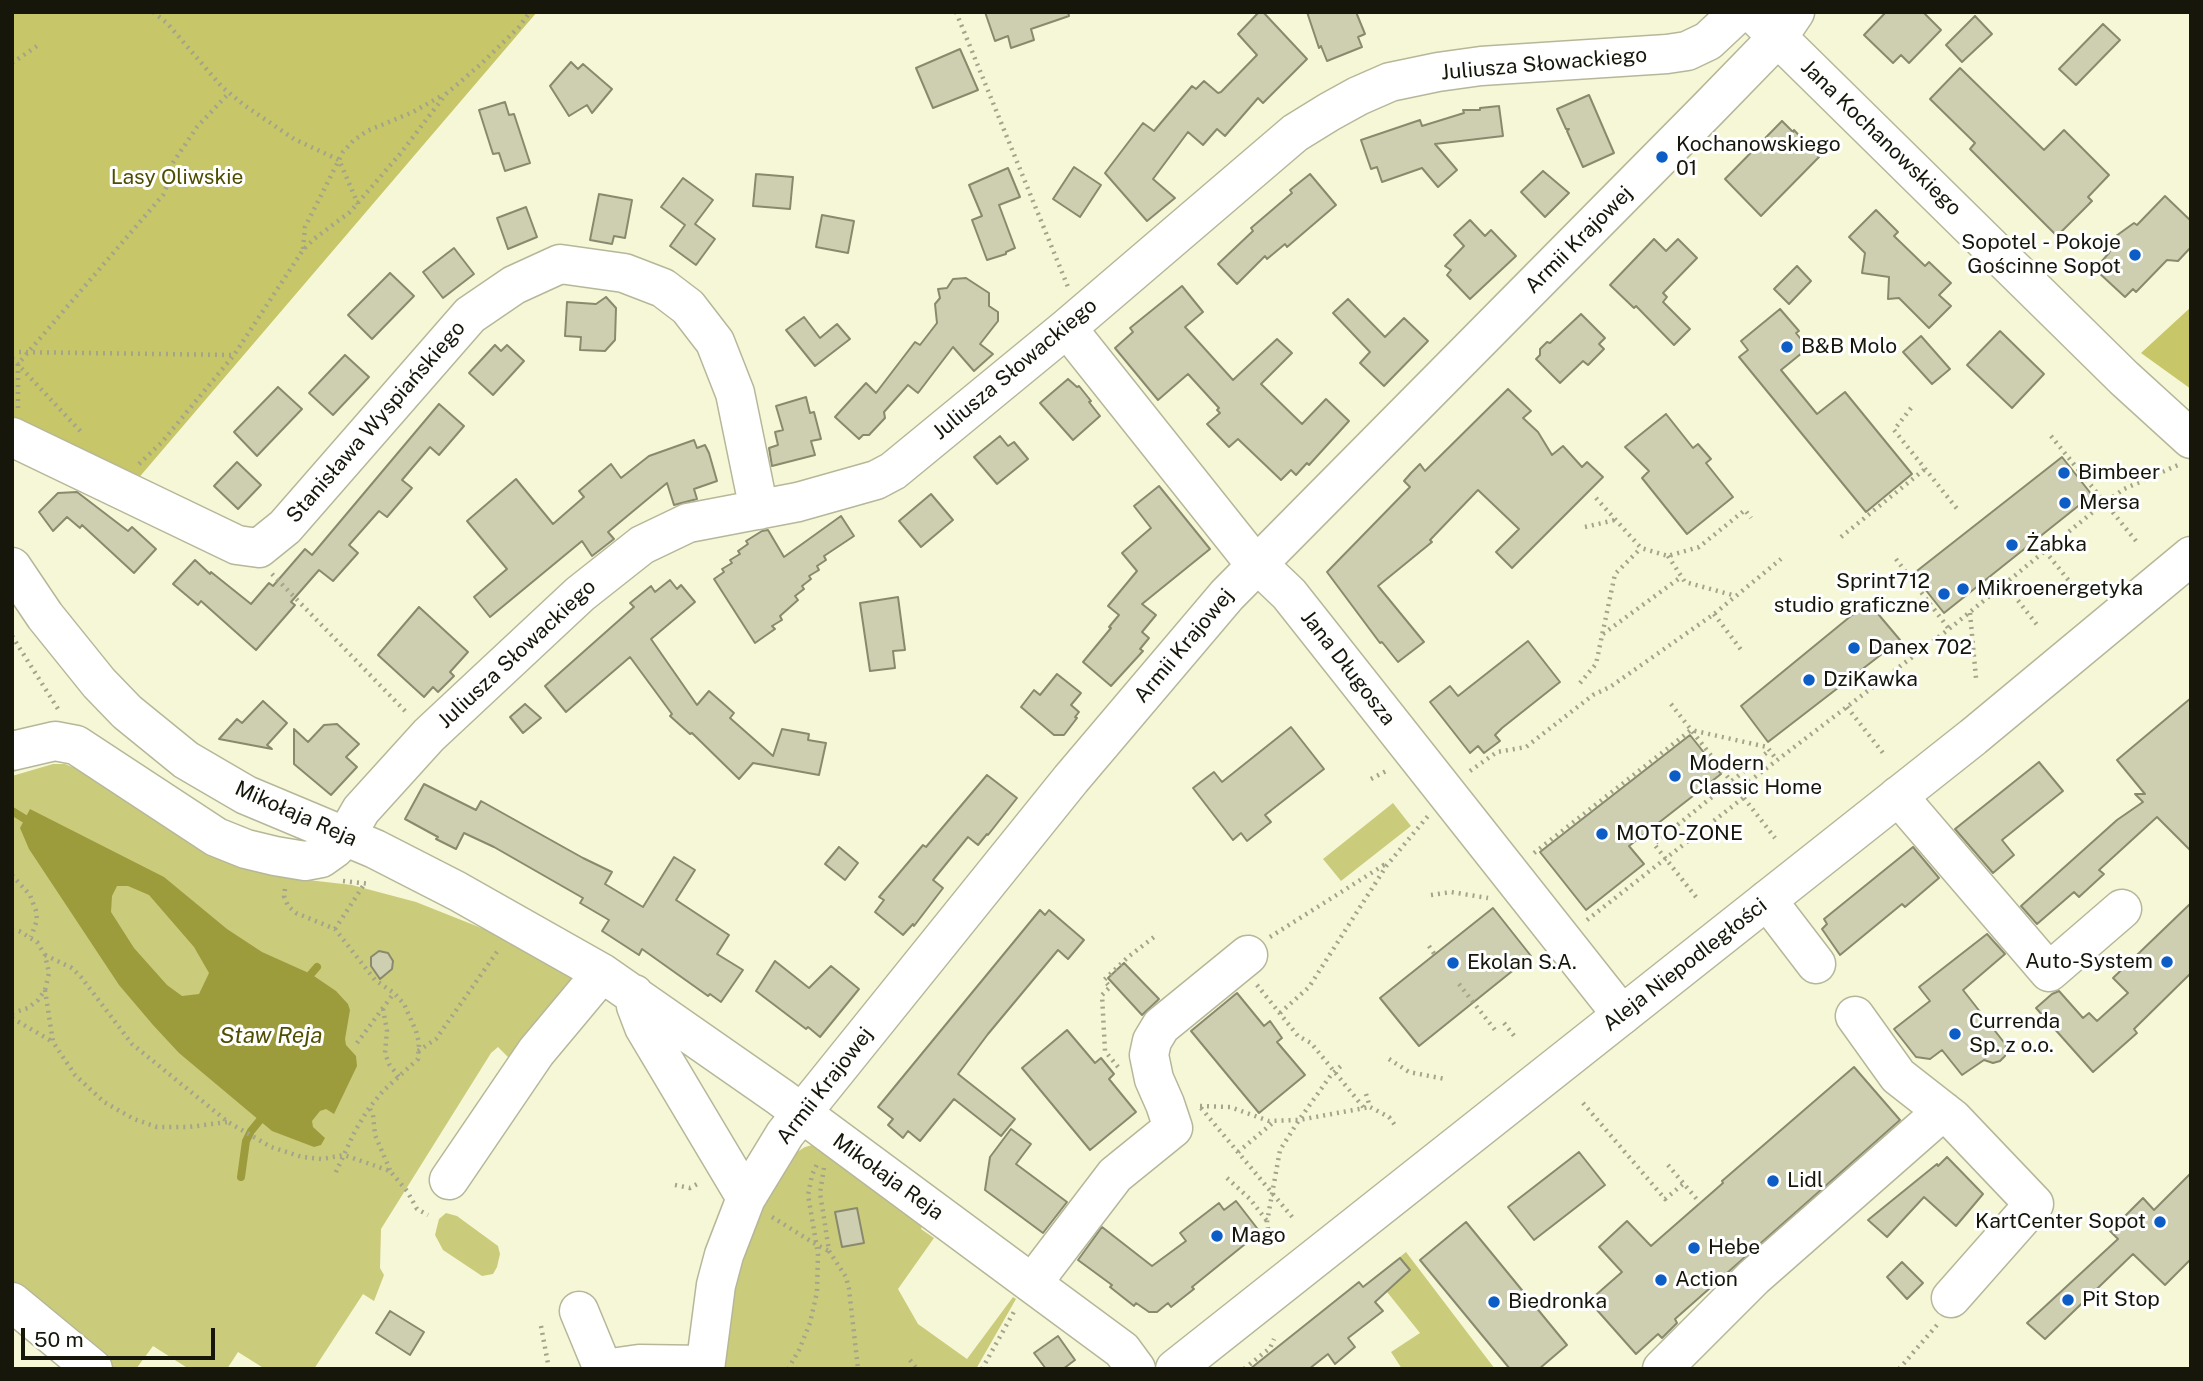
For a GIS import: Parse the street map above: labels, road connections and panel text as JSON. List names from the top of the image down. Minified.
{"streets":{"street":["Juliusza Słowackiego","Jana Kochanowskiego","Armii Krajowej","Stanisława Wyspiańskiego","Jana Długosza","Mikołaja Reja","Aleja Niepodległości"]},"crossings":[["Juliusza Słowackiego","Stanisława Wyspiańskiego"],["Juliusza Słowackiego","Jana Długosza"],["Juliusza Słowackiego","Mikołaja Reja"],["Jana Kochanowskiego","Armii Krajowej"],["Armii Krajowej","Jana Długosza"],["Armii Krajowej","Mikołaja Reja"],["Jana Długosza","Aleja Niepodległości"]],"water":["Staw Reja"],"parks":["Lasy Oliwskie"],"places":["Kochanowskiego 01","Sopotel - Pokoje Gościnne Sopot","B&B Molo","Bimbeer","Mersa","Żabka","Mikroenergetyka","Sprint712 studio graficzne","Danex 702","DziKawka","Modern Classic Home","MOTO-ZONE","Auto-System","Ekolan S.A.","Currenda Sp. z o.o.","Lidl","KartCenter Sopot","Mago","Hebe","Action","Pit Stop","Biedronka"],"scale_bar":"50 m"}
